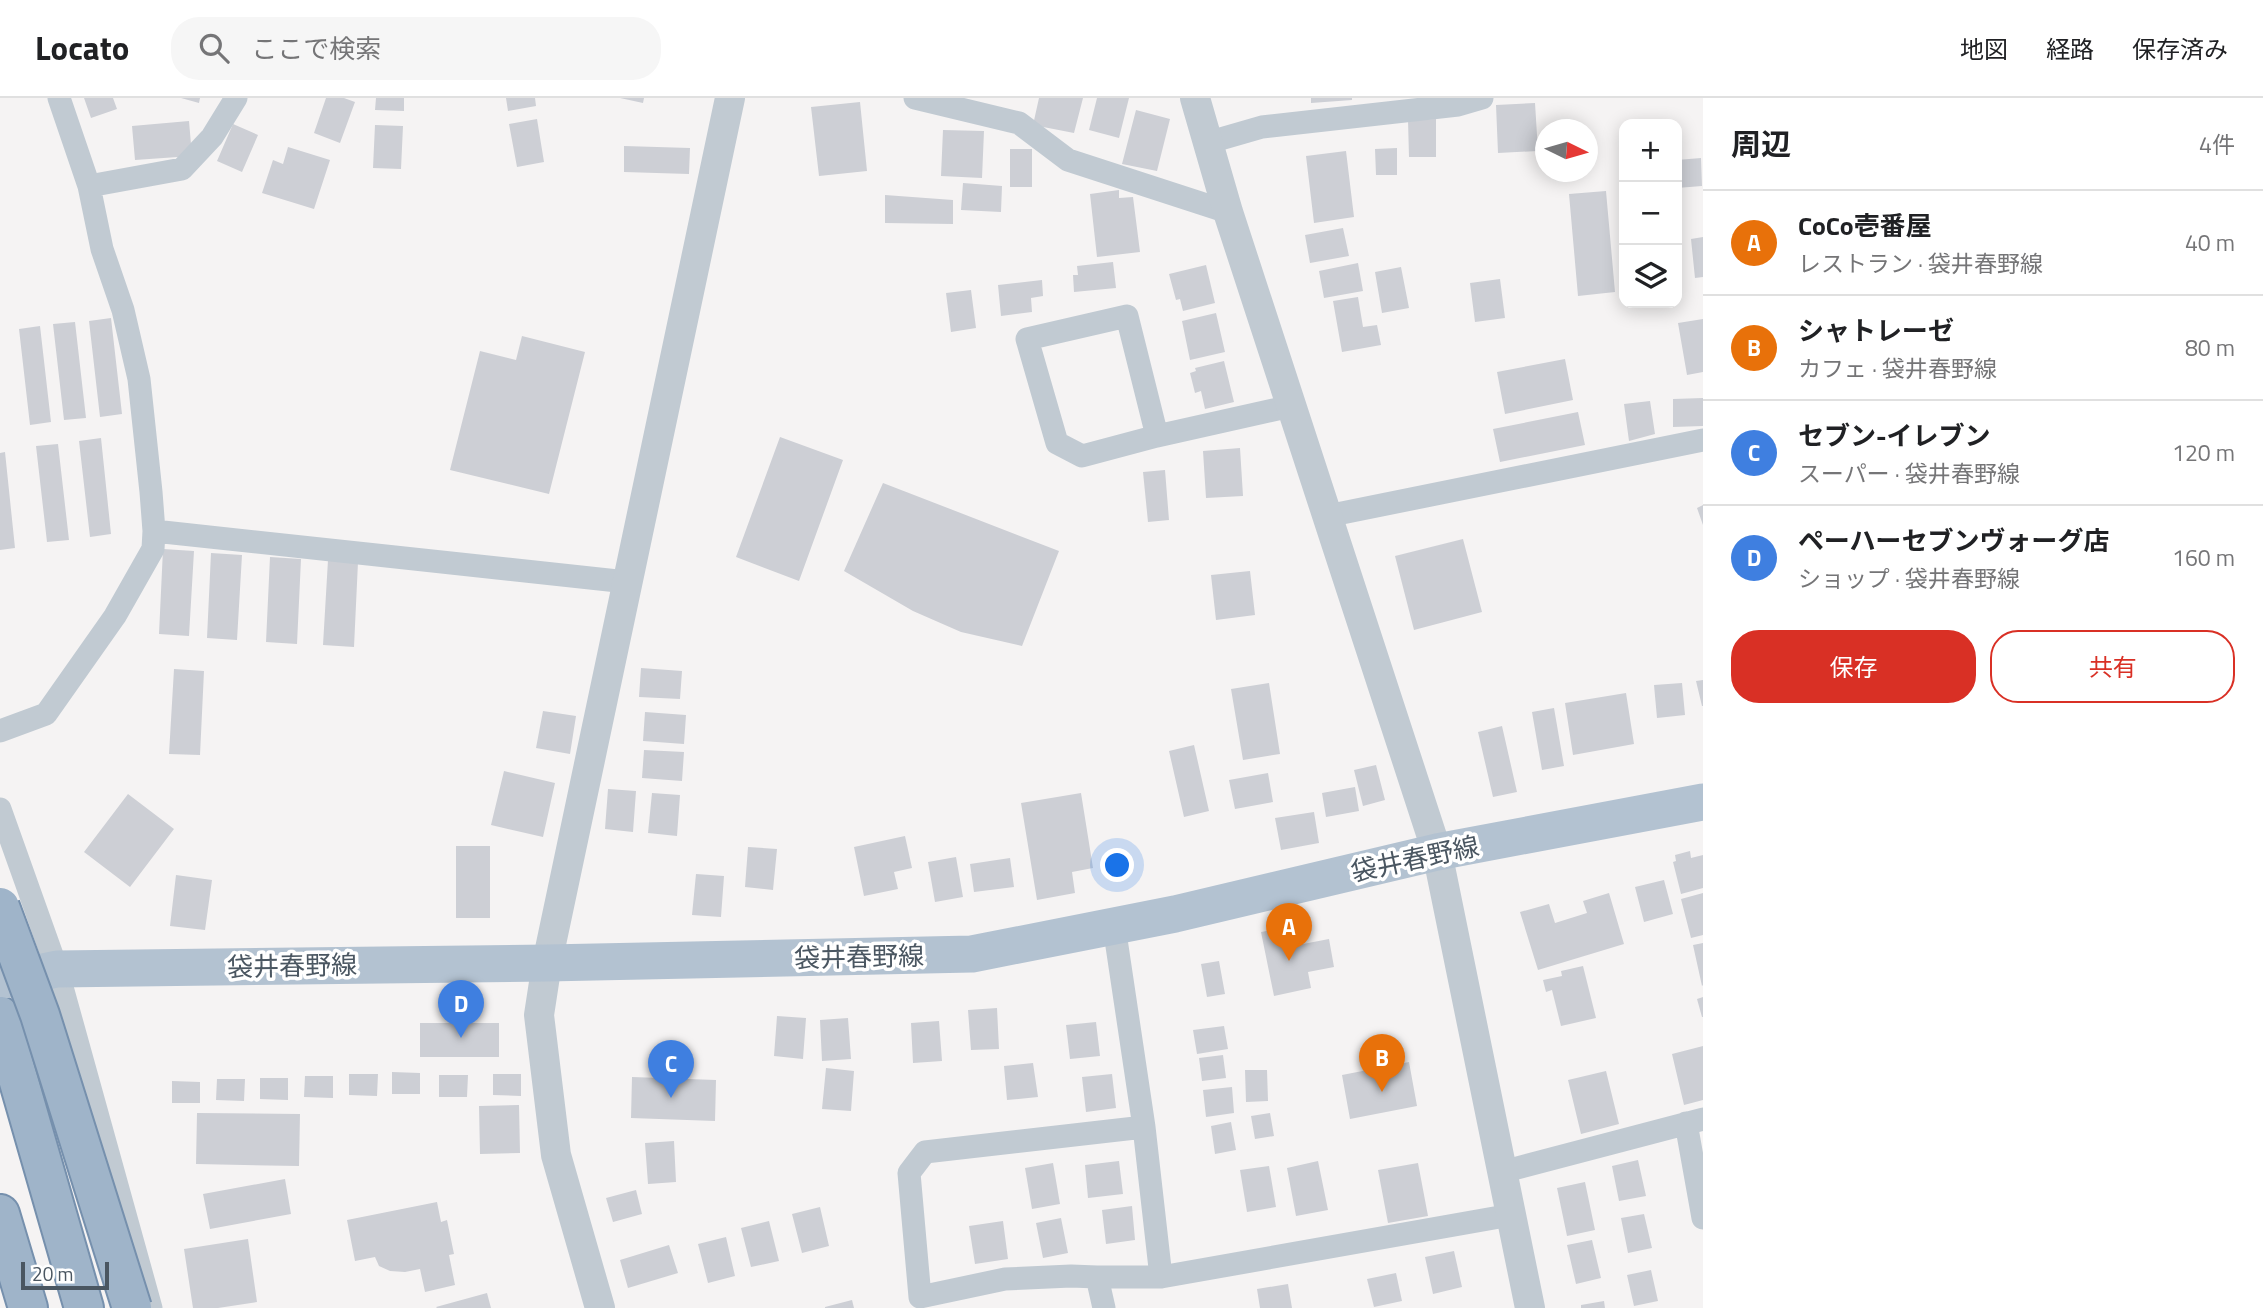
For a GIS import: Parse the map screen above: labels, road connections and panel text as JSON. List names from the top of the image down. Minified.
{"streets":{"main road":["袋井春野線"]},"scale_bar":"20 m","north":"right","page":{"header":"Locato","search":"ここで検索","nav":["地図","経路","保存済み"],"heading":["周辺","4件"],"map_buttons":["+","−"],"list":[{"mark":"A","name":"CoCo壱番屋","note":"レストラン · 袋井春野線","value":"40 m"},{"mark":"B","name":"シャトレーゼ","note":"カフェ · 袋井春野線","value":"80 m"},{"mark":"C","name":"セブン-イレブン","note":"スーパー · 袋井春野線","value":"120 m"},{"mark":"D","name":"ペーハーセブンヴォーグ店","note":"ショップ · 袋井春野線","value":"160 m"}],"buttons":["保存","共有"],"pins":["A","D","B","C"],"scale":"20 m"}}
